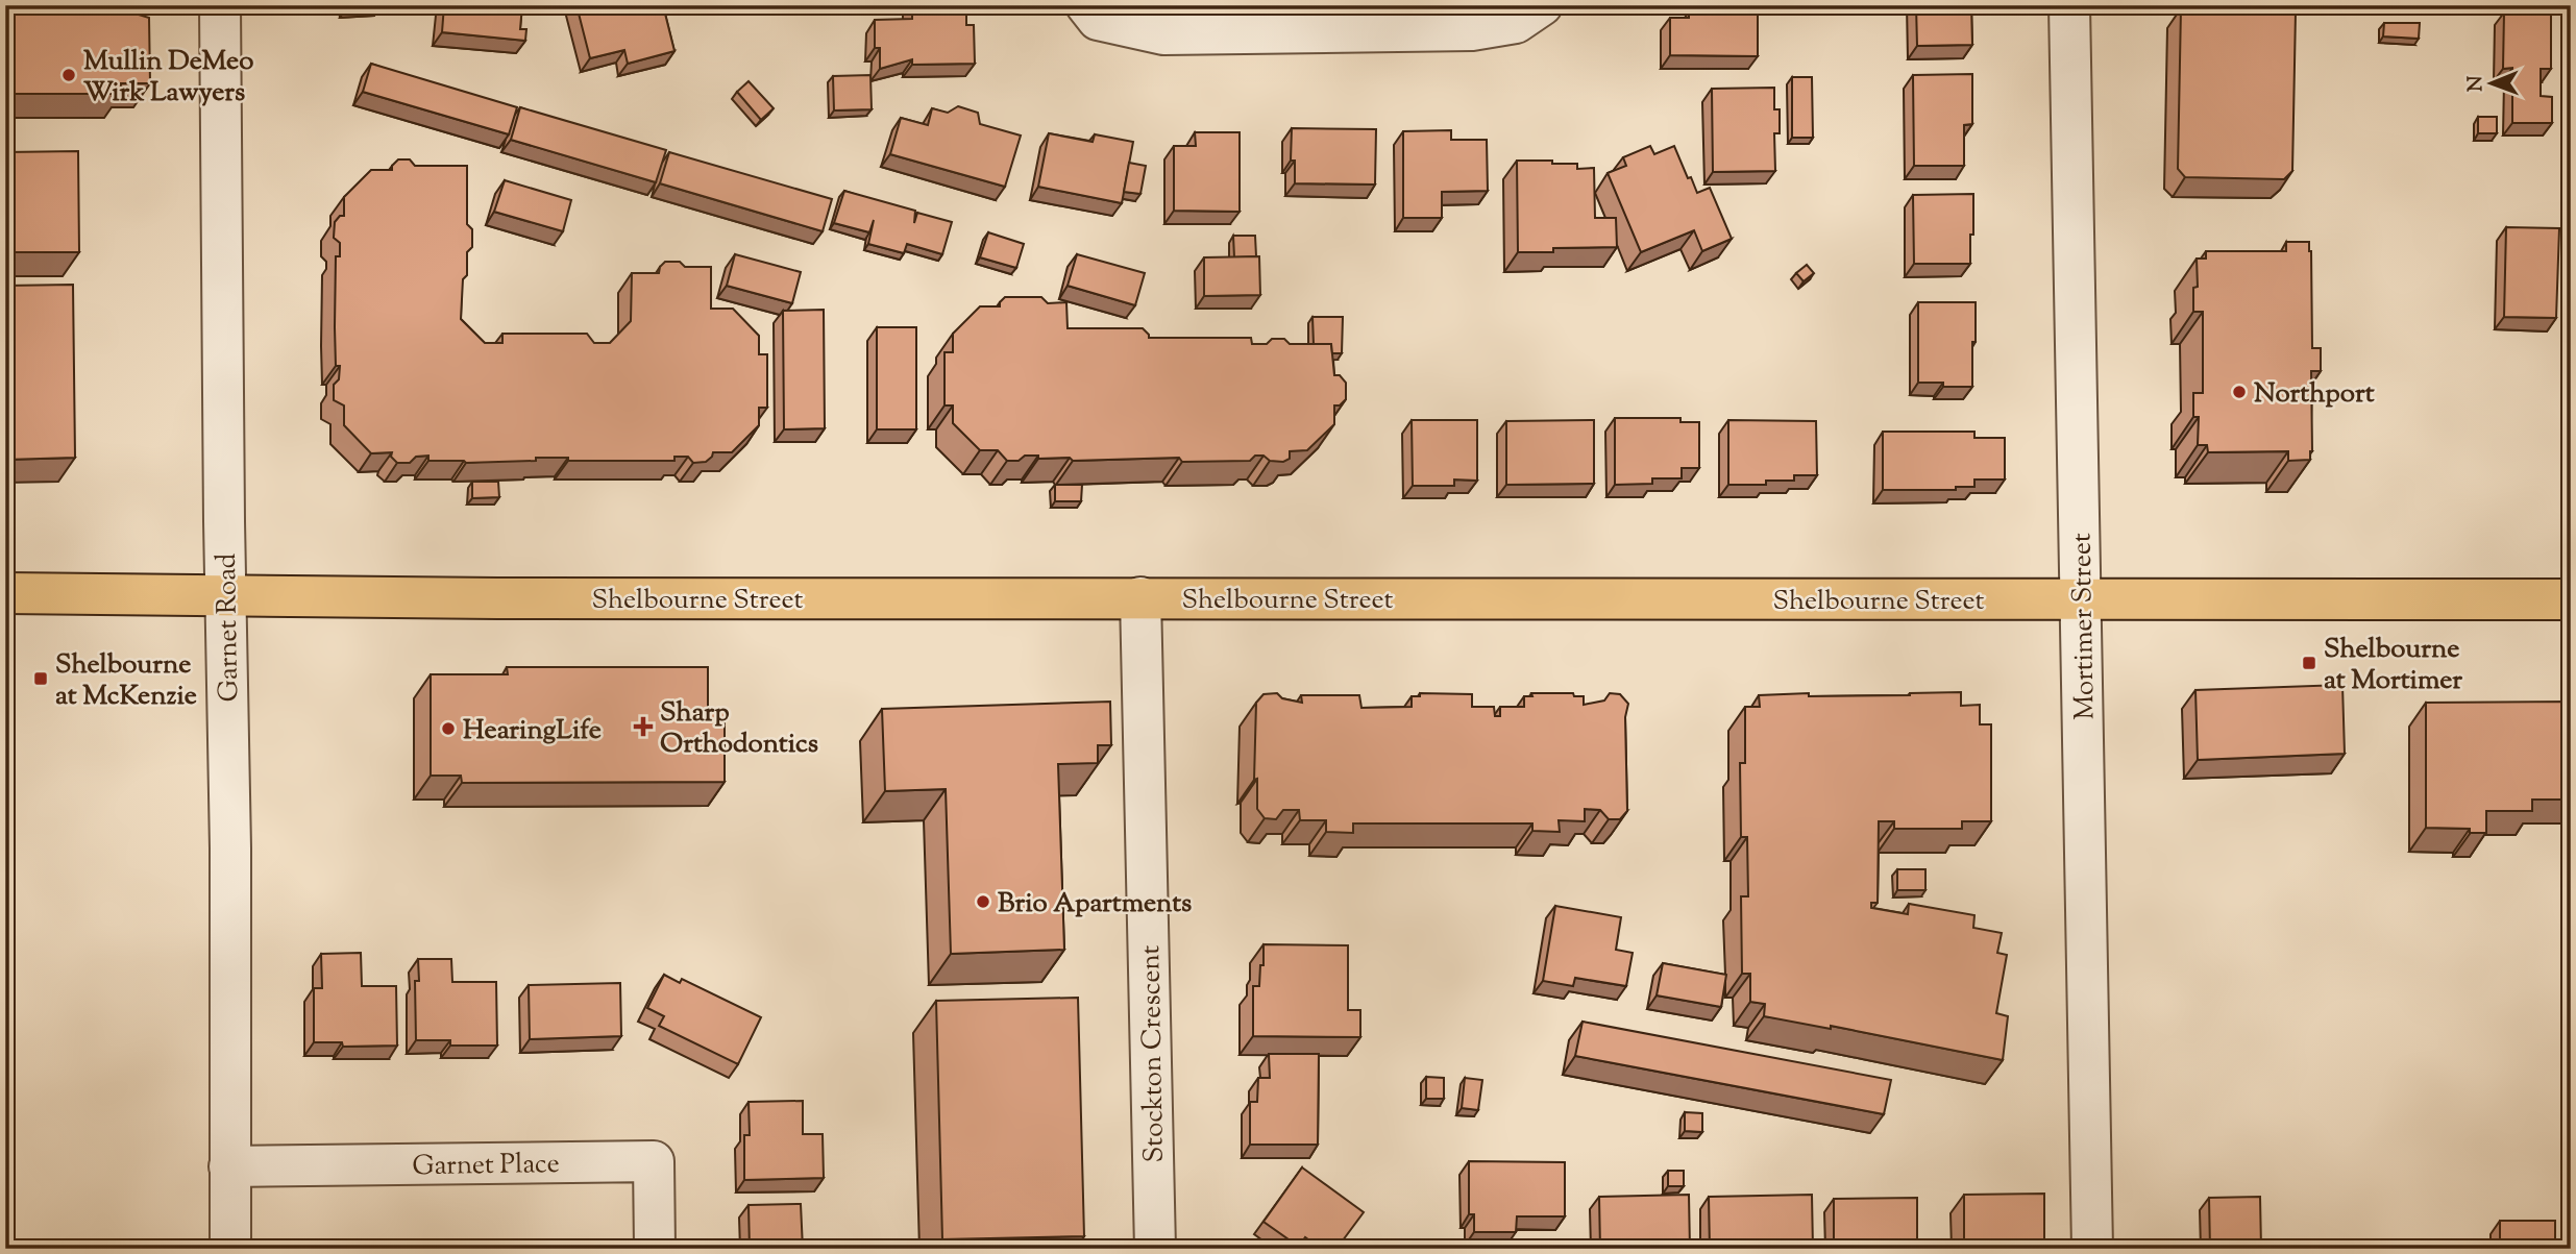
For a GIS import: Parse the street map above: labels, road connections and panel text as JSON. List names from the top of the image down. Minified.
{"streets":{"main road":["Shelbourne Street"],"street":["Mortimer Street","Garnet Road","Stockton Crescent","Garnet Place"]},"crossings":[["Shelbourne Street","Mortimer Street"],["Shelbourne Street","Garnet Road"],["Shelbourne Street","Stockton Crescent"],["Garnet Road","Garnet Place"]],"places":{"other":["Mullin DeMeo Wirk Lawyers","Northport","HearingLife","Brio Apartments"],"transit":["Shelbourne at Mortimer","Shelbourne at McKenzie"],"health":["Sharp Orthodontics"]},"north":"left"}
